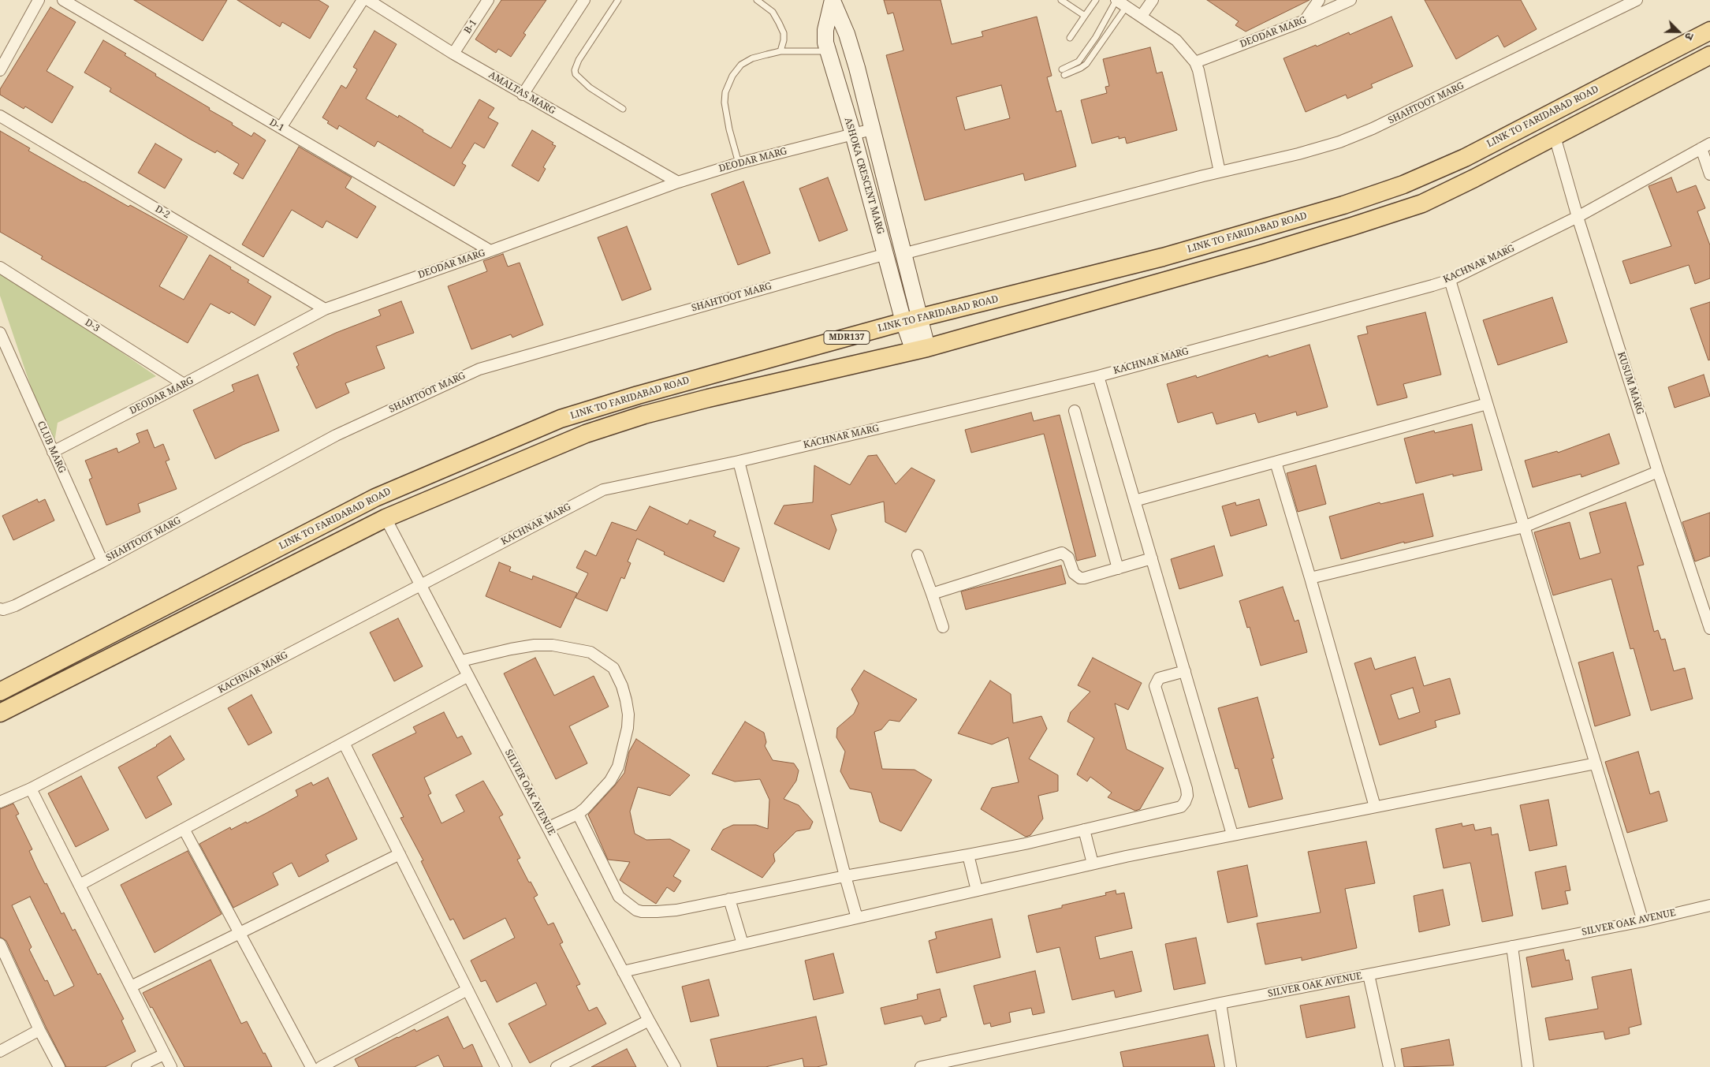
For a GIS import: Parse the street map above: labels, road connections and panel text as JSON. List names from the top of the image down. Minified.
{"streets":{"main road":["LINK TO FARIDABAD ROAD","MDR137"],"street":["B-1","DEODAR MARG","AMALTAS MARG","SHAHTOOT MARG","D-1","ASHOKA CRESCENT MARG","D-2","KACHNAR MARG","D-3","KUSUM MARG","CLUB MARG","SILVER OAK AVENUE"]},"crossings":[["B-1","AMALTAS MARG"],["DEODAR MARG","AMALTAS MARG"],["DEODAR MARG","D-1"],["DEODAR MARG","ASHOKA CRESCENT MARG"],["DEODAR MARG","D-2"],["DEODAR MARG","D-3"],["DEODAR MARG","CLUB MARG"],["SHAHTOOT MARG","ASHOKA CRESCENT MARG"],["SHAHTOOT MARG","CLUB MARG"],["LINK TO FARIDABAD ROAD","ASHOKA CRESCENT MARG"],["LINK TO FARIDABAD ROAD","KUSUM MARG"],["LINK TO FARIDABAD ROAD","SILVER OAK AVENUE"],["KACHNAR MARG","KUSUM MARG"],["KACHNAR MARG","SILVER OAK AVENUE"]],"north":"bottom right"}
